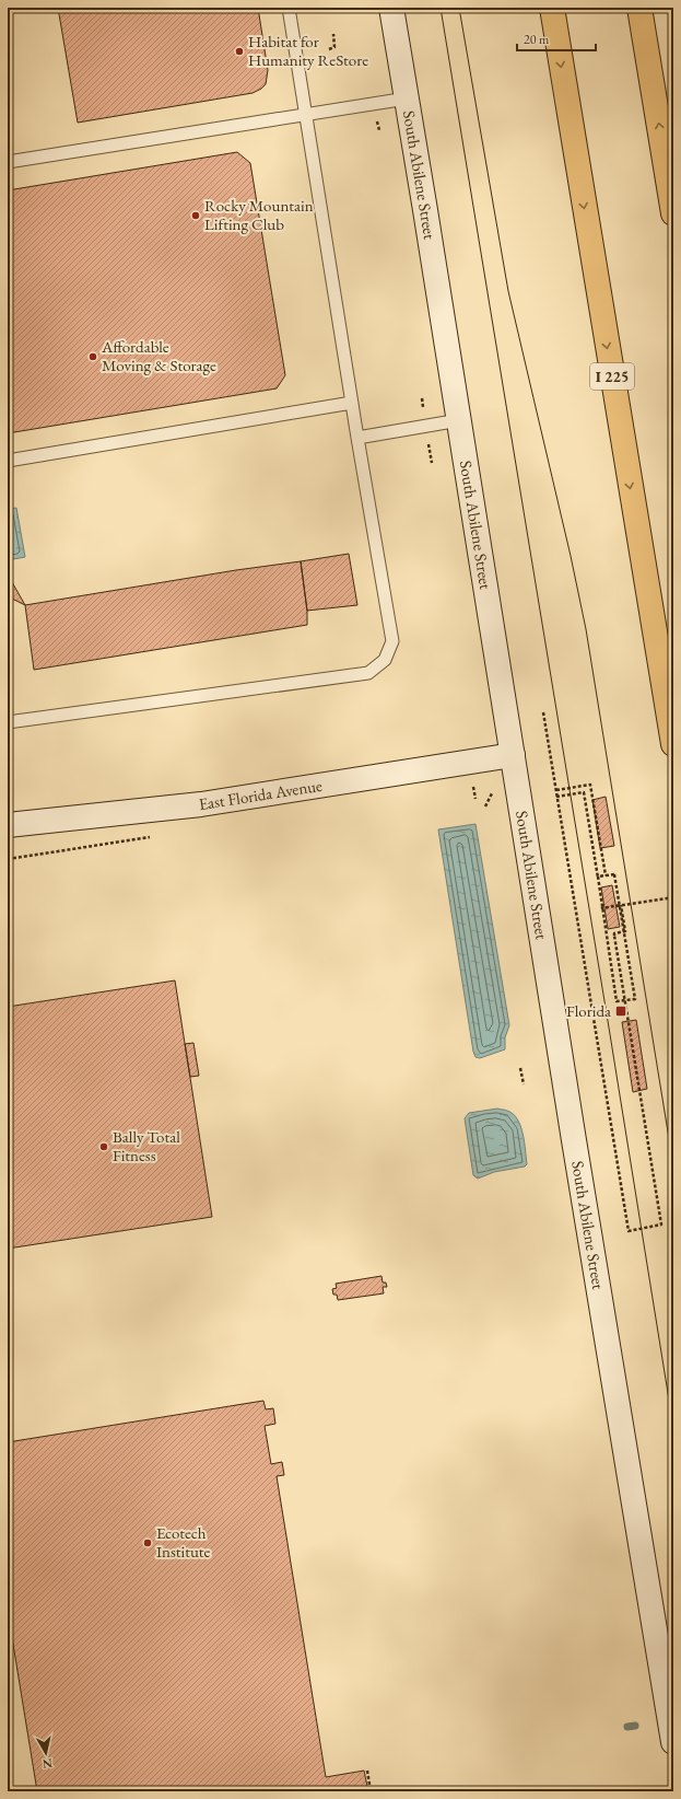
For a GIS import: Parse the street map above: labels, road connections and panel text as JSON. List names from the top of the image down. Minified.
{"streets":{"highway":["I 225"],"street":["South Abilene Street","East Florida Avenue"]},"crossings":[["South Abilene Street","East Florida Avenue"]],"places":{"other":["Habitat for Humanity ReStore","Rocky Mountain Lifting Club","Affordable Moving & Storage","Bally Total Fitness","Ecotech Institute"],"transit":["Florida"]},"scale_bar":"20 m","north":"bottom"}
